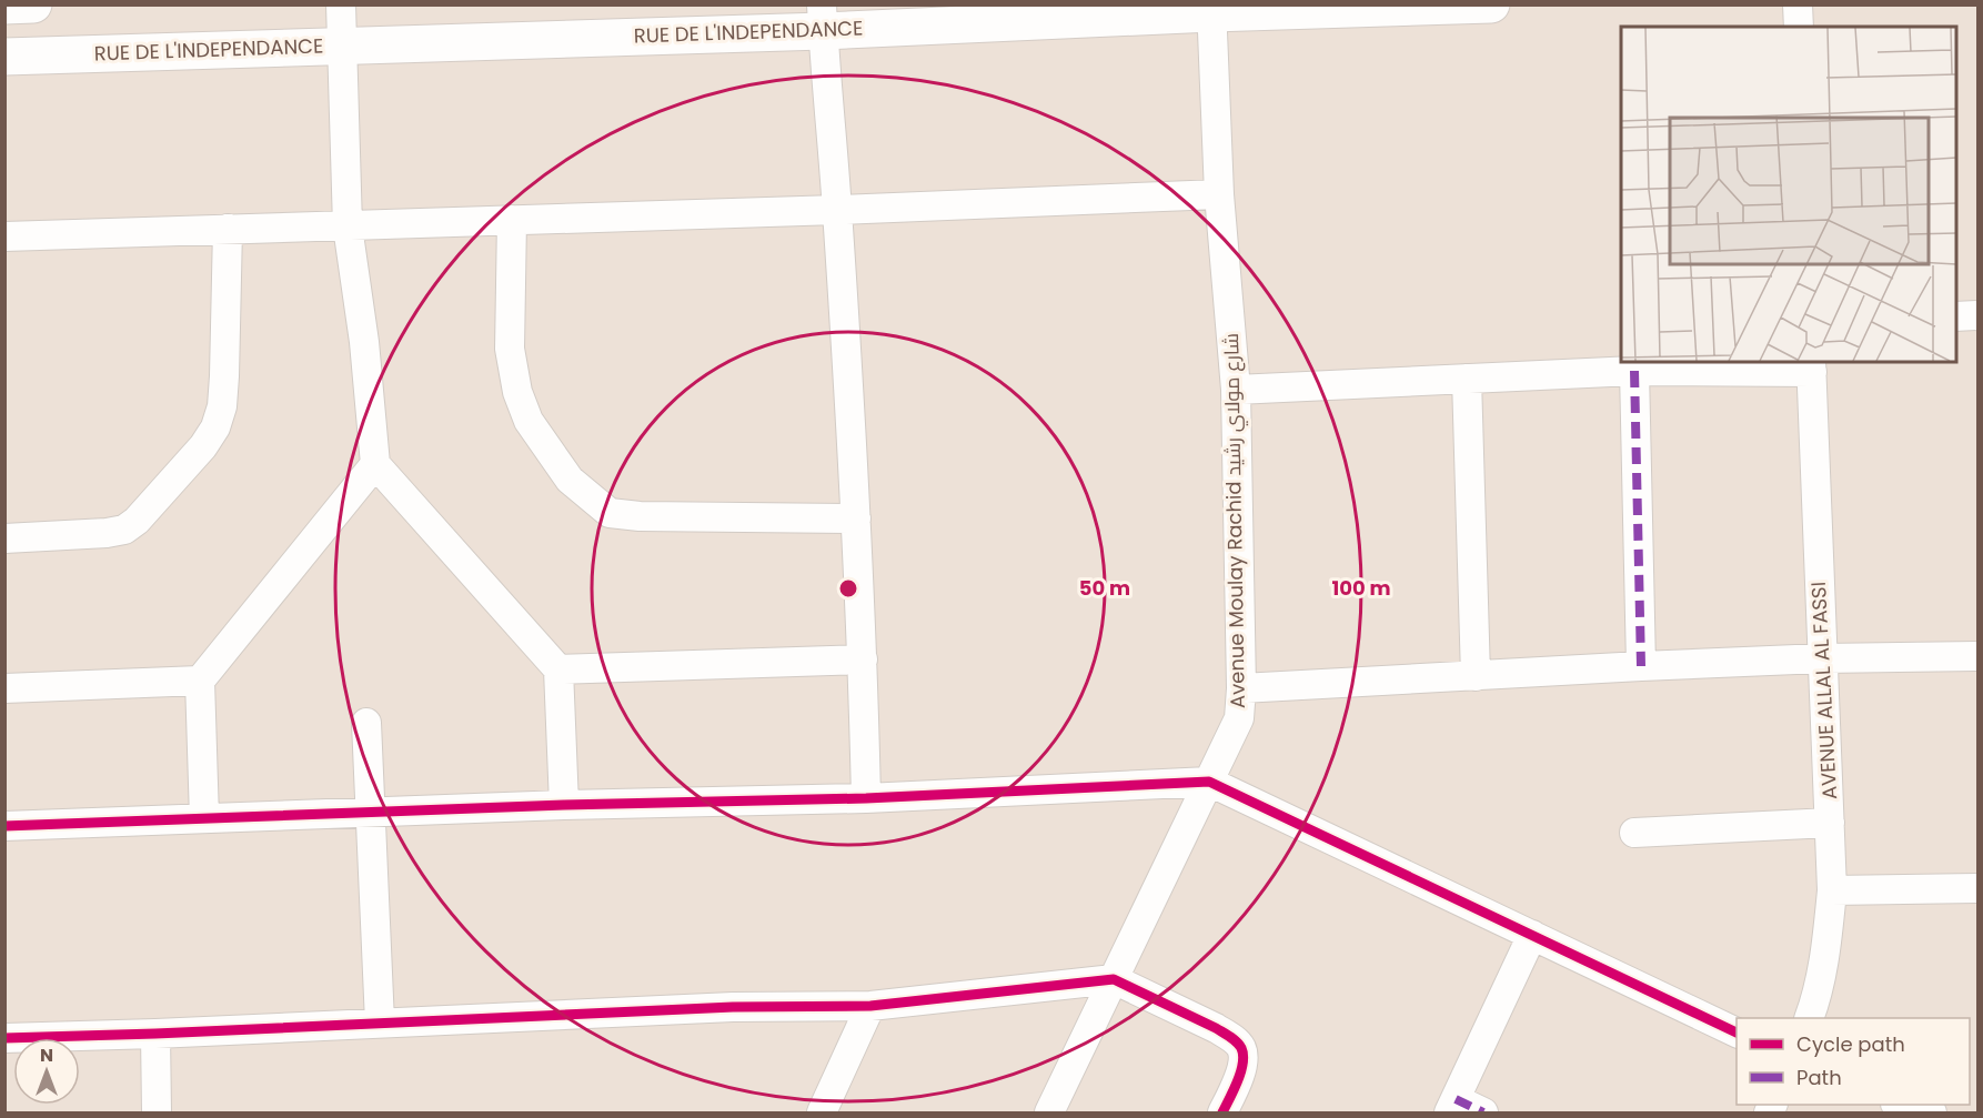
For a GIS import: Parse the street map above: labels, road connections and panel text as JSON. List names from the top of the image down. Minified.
{"streets":{"main road":["RUE DE L'INDEPENDANCE"],"street":["Avenue Moulay Rachid شارع مولاي رشيد","AVENUE ALLAL AL FASSI"]},"crossings":[["RUE DE L'INDEPENDANCE","Avenue Moulay Rachid شارع مولاي رشيد"]],"legend":["Cycle path","Path"],"north":"top","rings":["50 m","100 m"]}
